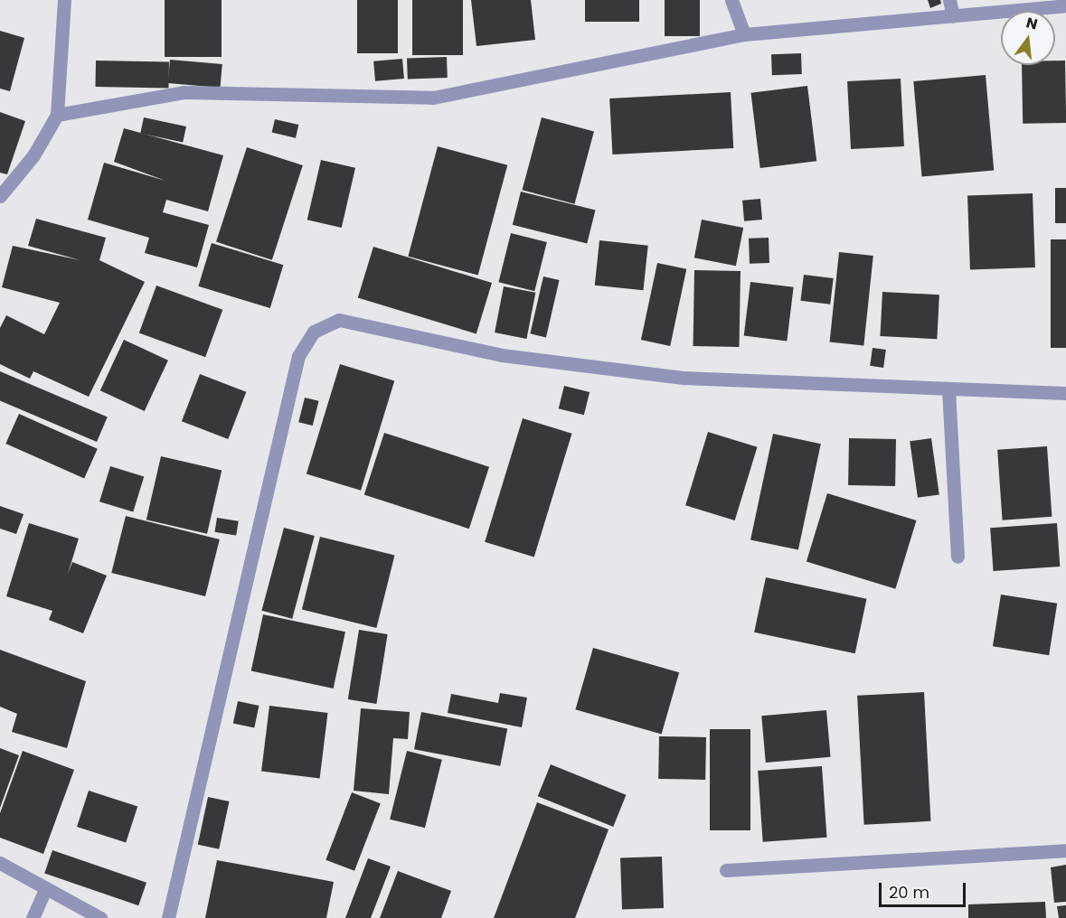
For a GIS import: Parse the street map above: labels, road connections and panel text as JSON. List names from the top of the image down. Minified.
{"scale_bar":"20 m","north":"top"}
